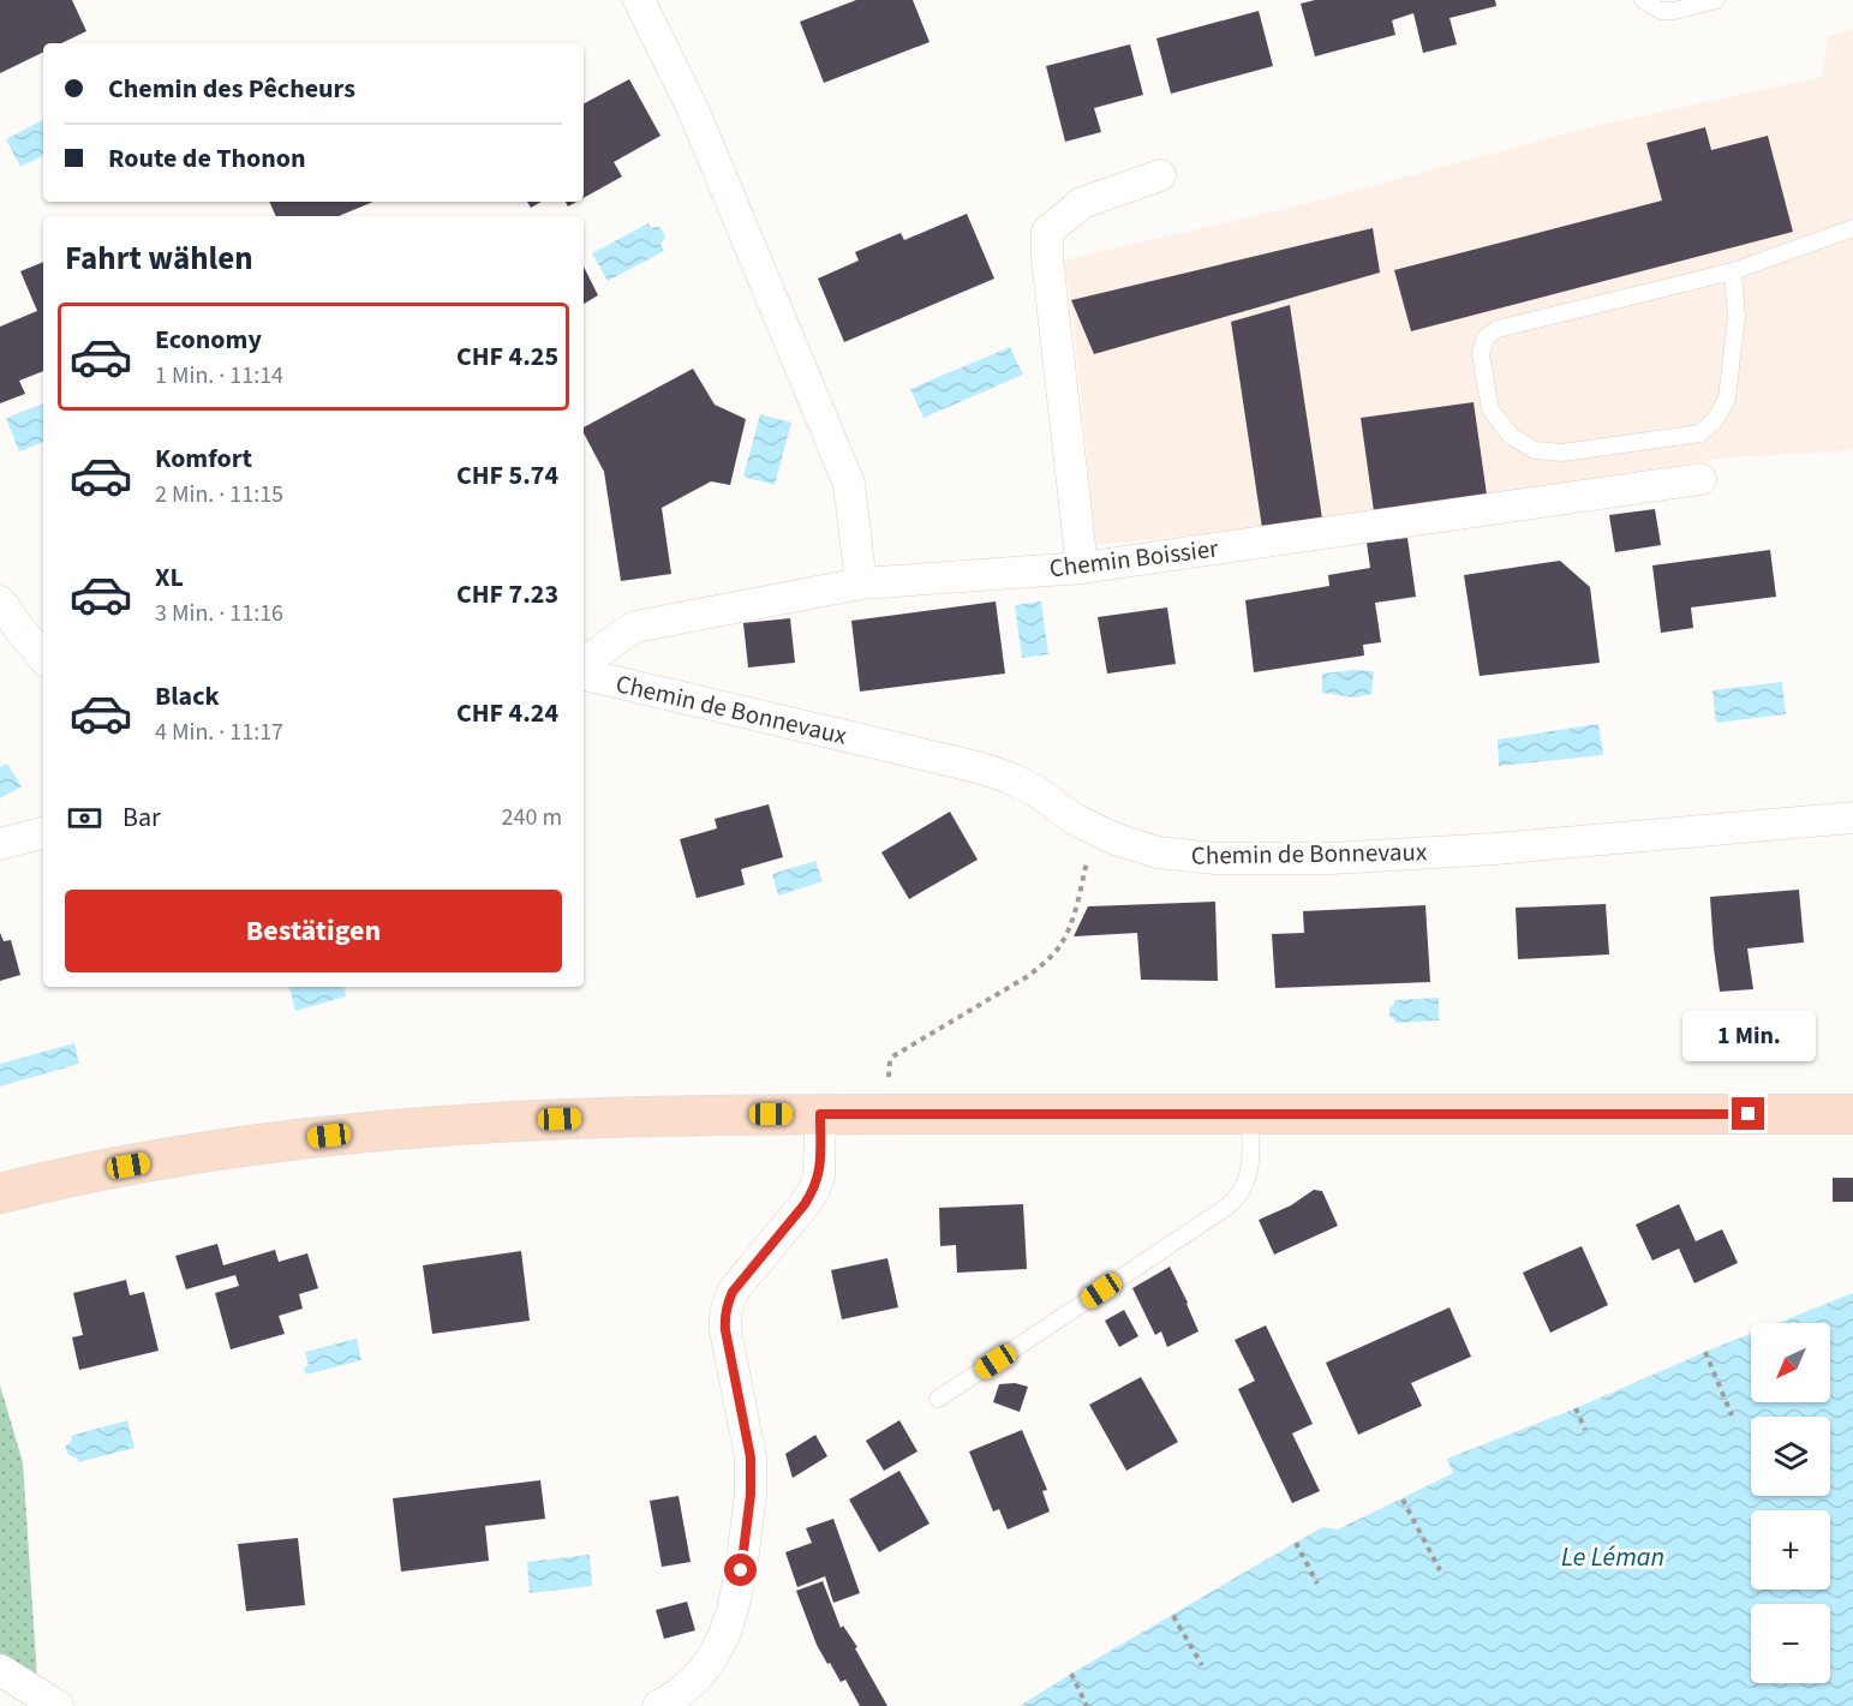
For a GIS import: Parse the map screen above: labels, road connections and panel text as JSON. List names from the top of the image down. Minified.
{"streets":{"street":["Chemin Boissier","Chemin de Bonnevaux"]},"water":["Le Léman"],"north":"bottom left","page":{"banner":["Chemin des Pêcheurs","Route de Thonon"],"heading":"Fahrt wählen","list":[{"name":"Economy","note":"1 Min. · 11:14","value":"CHF 4.25"},{"name":"Komfort","note":"2 Min. · 11:15","value":"CHF 5.74"},{"name":"XL","note":"3 Min. · 11:16","value":"CHF 7.23"},{"name":"Black","note":"4 Min. · 11:17","value":"CHF 4.24"}],"pay":["Bar","240 m"],"buttons":"Bestätigen","bubble":"1 Min.","map_buttons":["+","−"]}}
